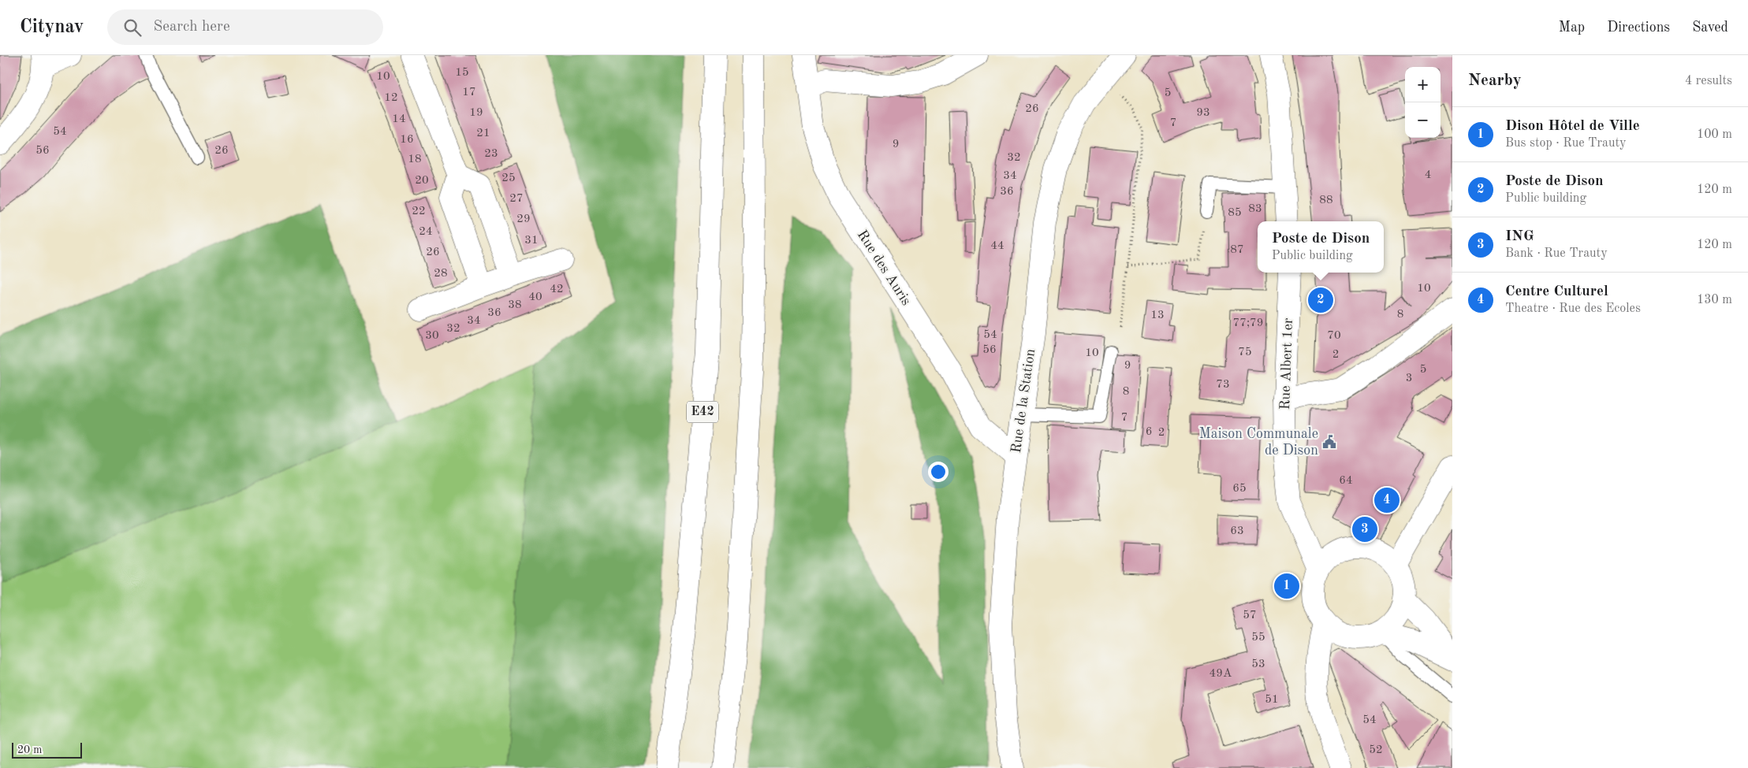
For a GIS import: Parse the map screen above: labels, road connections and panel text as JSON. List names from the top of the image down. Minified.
{"streets":{"main road":["Rue des Auris","Rue Albert 1er","Rue de la Station","E42"]},"crossings":[["Rue des Auris","Rue de la Station"]],"places":{"public building":["Maison Communale de Dison"]},"house_numbers":["15","10","17","5","12","26","19","93","14","7","54","21","16","9","56","26","23","32","18","4","34","25","20","36","27","88","83","22","85","29","24","31","44","87","26","28","10","42","40","38","36","8","13","34","77;79","32","54","30","70","56","75","10","2","9","5","3","73","8","7","6","2","64","65","63","57","55","53","49A","51","54","52"],"scale_bar":"20 m","page":{"header":"Citynav","search":"Search here","nav":["Map","Directions","Saved"],"heading":["Nearby","4 results"],"map_buttons":["+","−"],"list":[{"mark":"1","name":"Dison Hôtel de Ville","note":"Bus stop · Rue Trauty","value":"100 m"},{"mark":"2","name":"Poste de Dison","note":"Public building","value":"120 m"},{"mark":"3","name":"ING","note":"Bank · Rue Trauty","value":"120 m"},{"mark":"4","name":"Centre Culturel","note":"Theatre · Rue des Ecoles","value":"130 m"}],"popup":["Poste de Dison","Public building"],"pins":["2","4","3","1"],"scale":"20 m"}}
